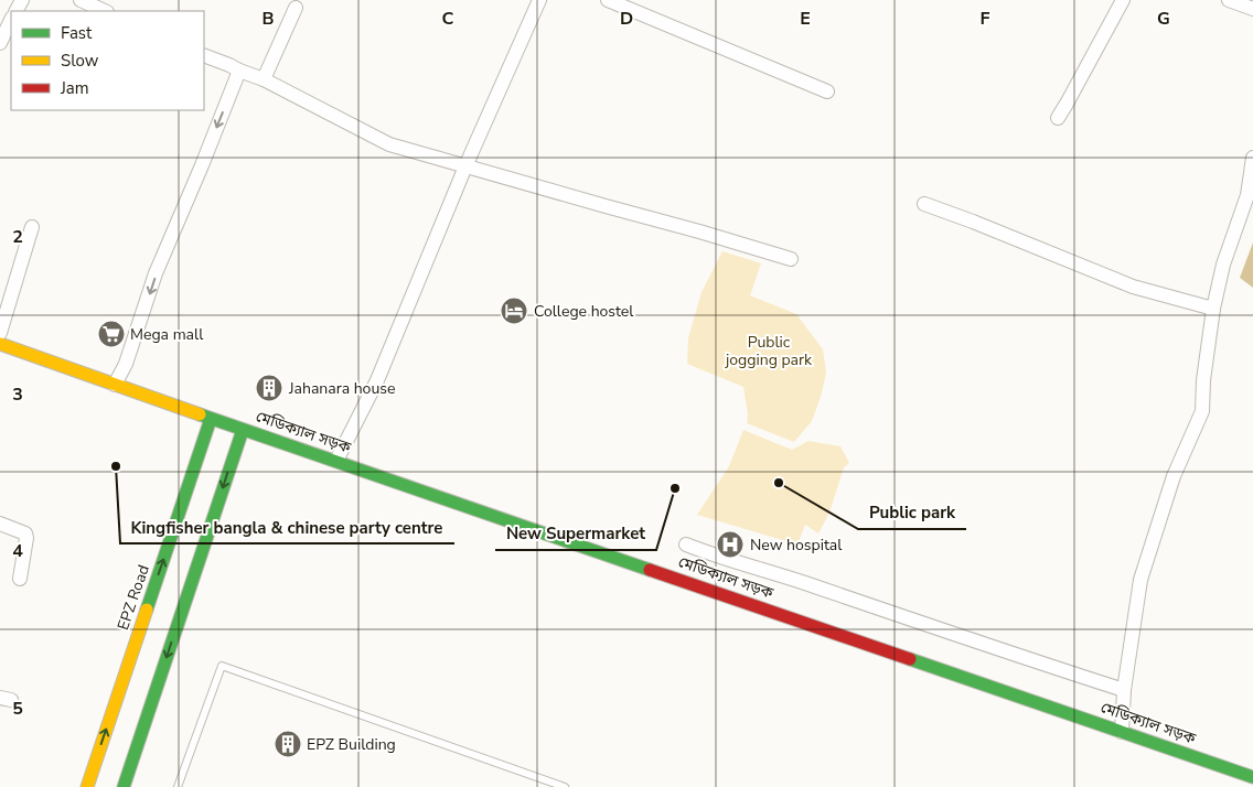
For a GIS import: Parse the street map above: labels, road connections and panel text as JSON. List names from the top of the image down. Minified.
{"streets":{"main road":["মেডিক্যাল সড়ক","EPZ Road"]},"crossings":[["মেডিক্যাল সড়ক","EPZ Road"]],"parks":["Public jogging park"],"places":{"hotel":["College hostel"],"supermarket":["Mega mall"],"building":["Jahanara house","EPZ Building"],"other":["Kingfisher bangla & chinese party centre","Public park","New Supermarket"],"hospital":["New hospital"]},"legend":["Fast","Slow","Jam"],"grid":{"columns":["B","C","D","E","F","G"],"rows":["2","3","4","5"]}}
